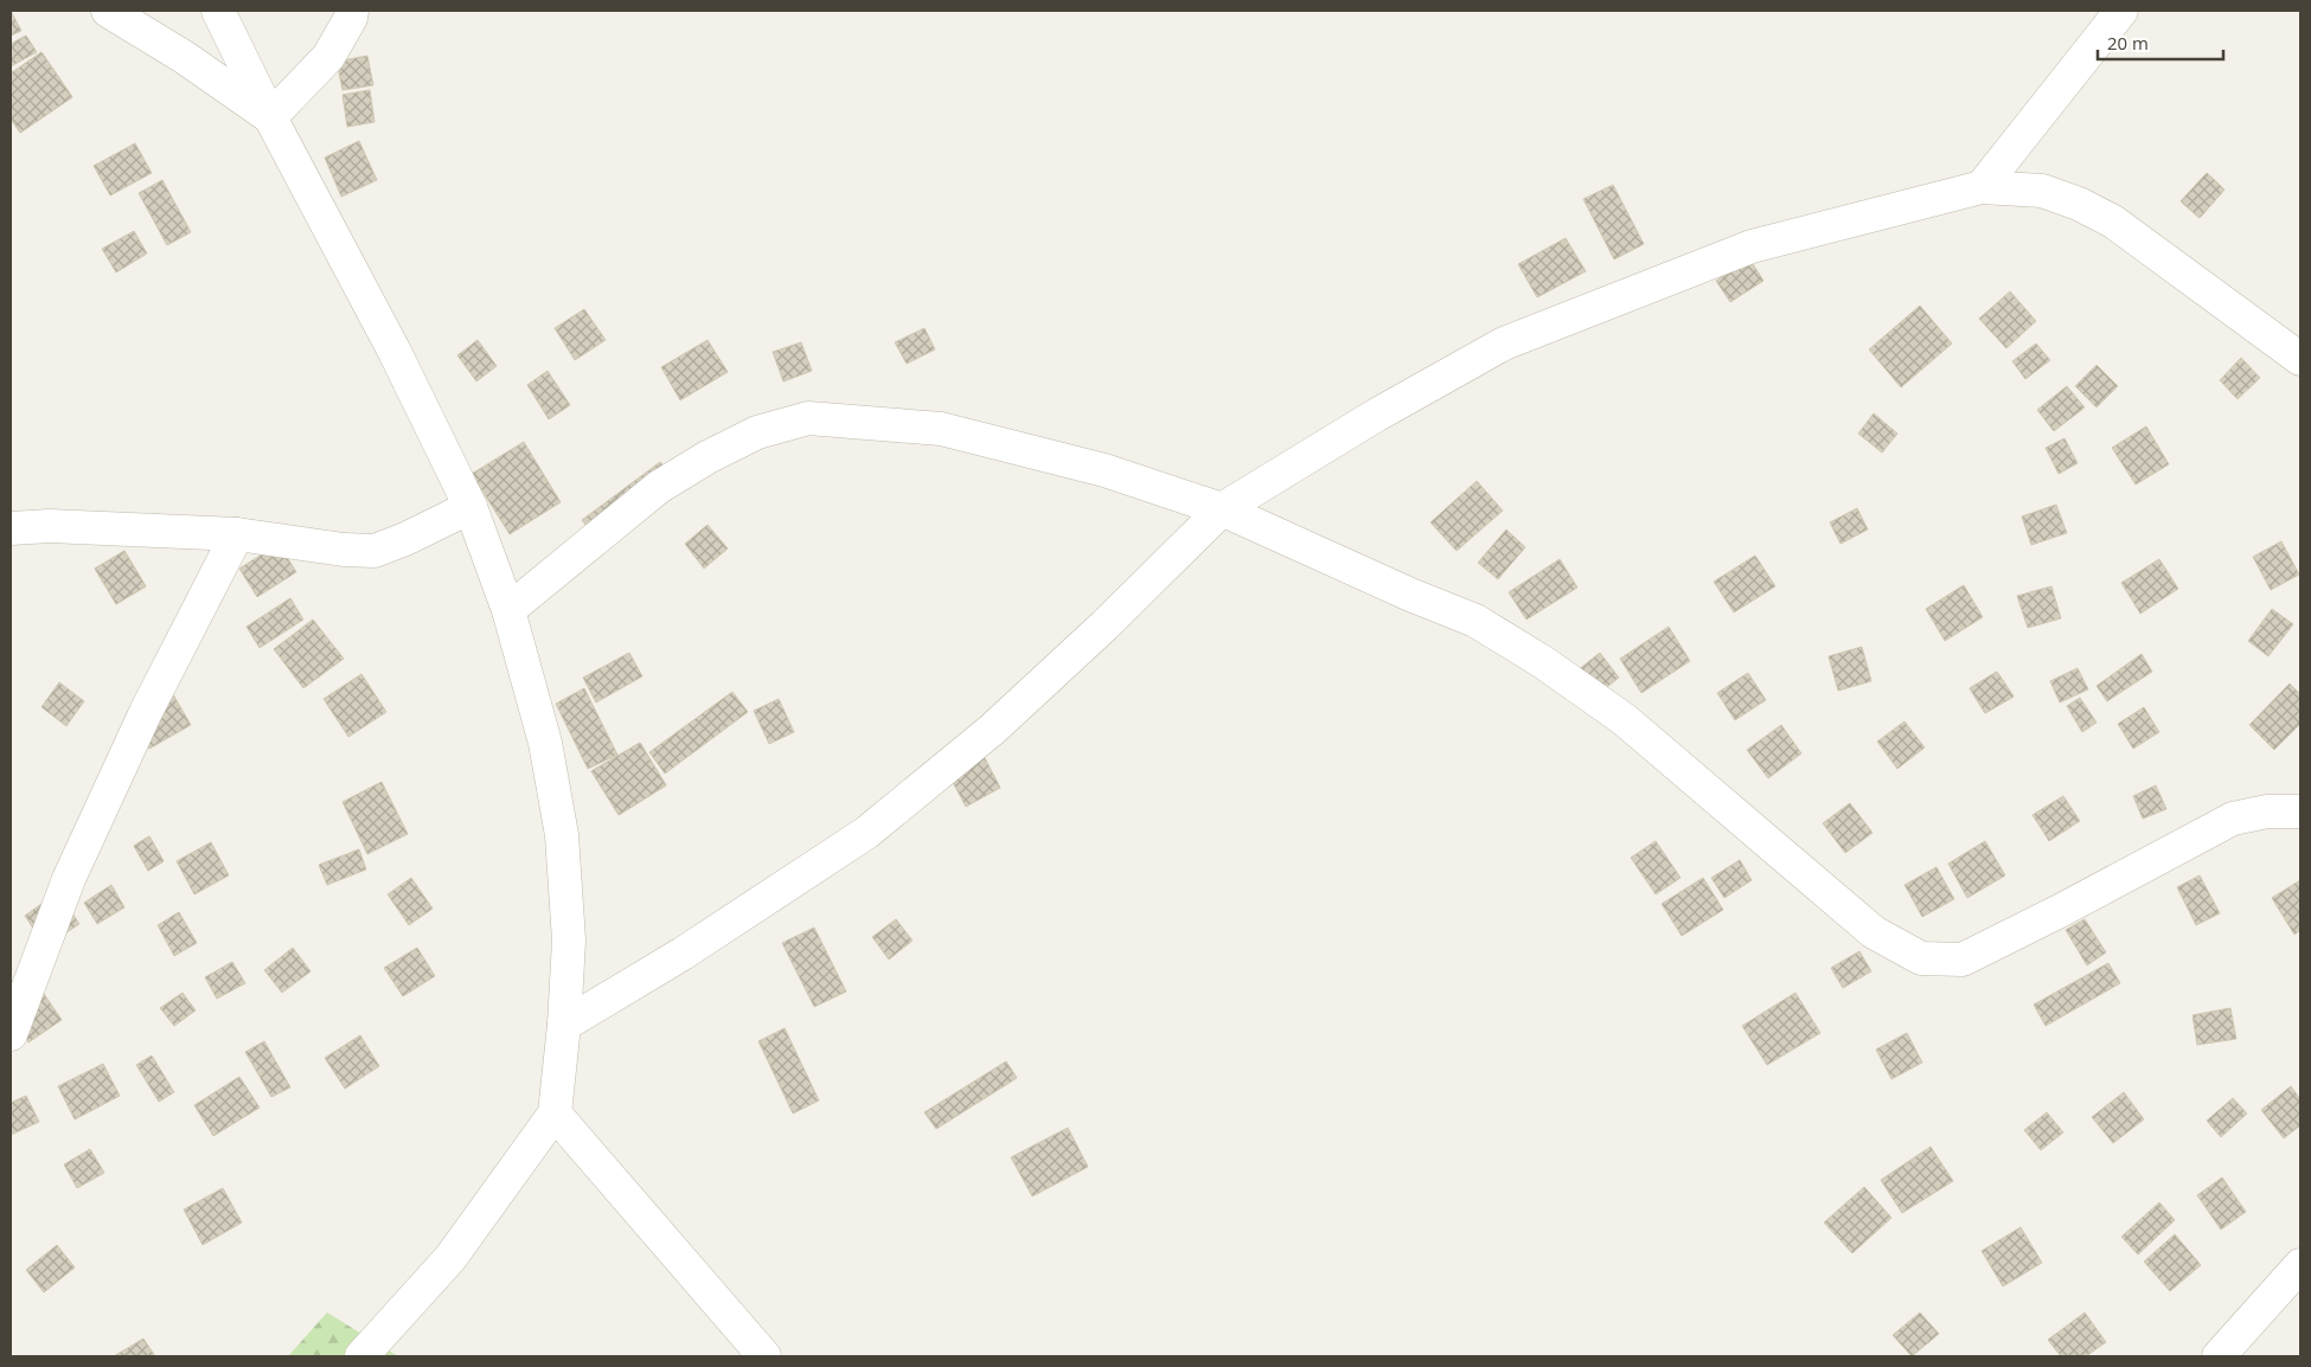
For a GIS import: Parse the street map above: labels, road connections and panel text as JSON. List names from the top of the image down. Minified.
{"scale_bar":"20 m"}
